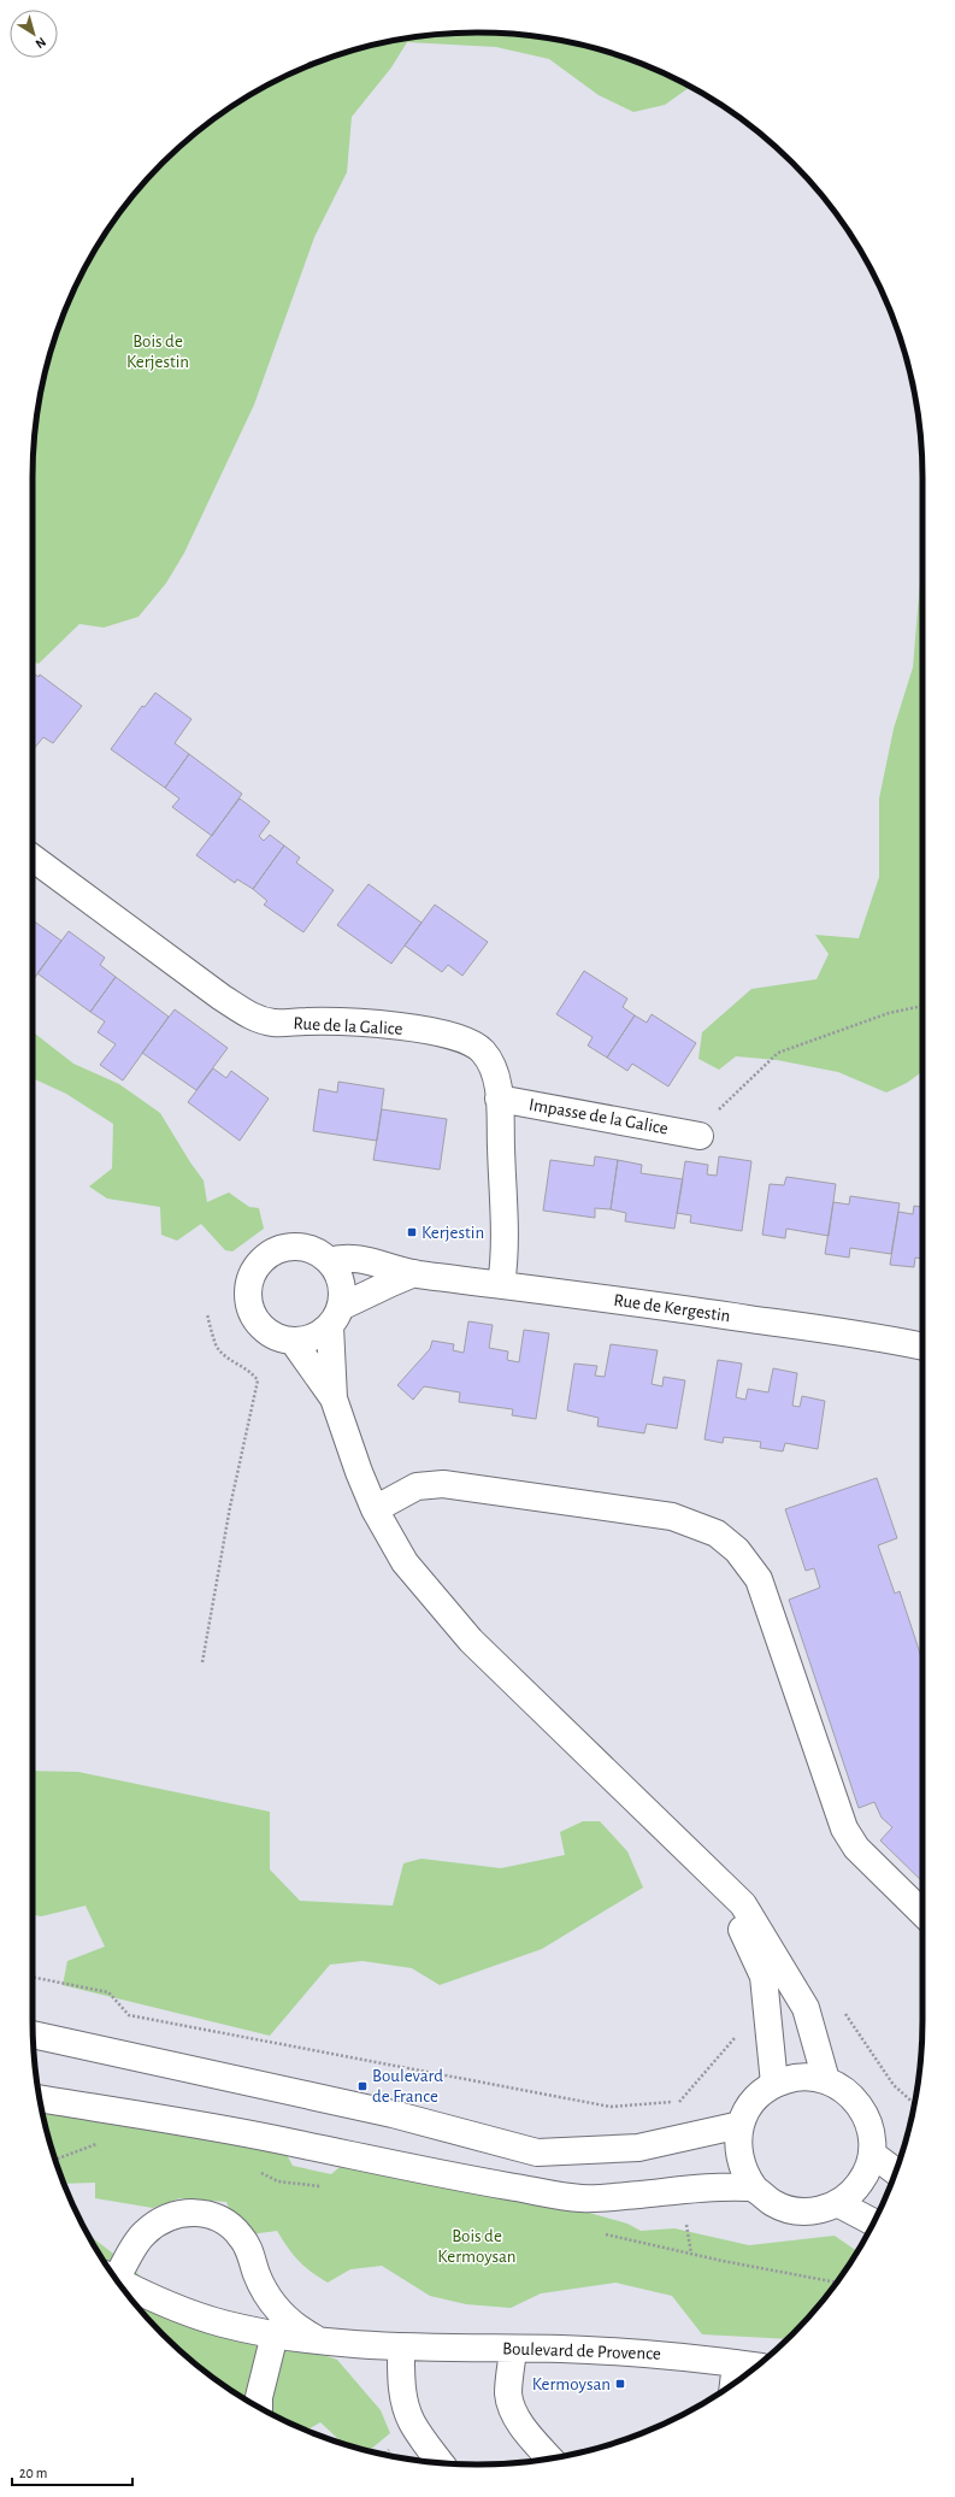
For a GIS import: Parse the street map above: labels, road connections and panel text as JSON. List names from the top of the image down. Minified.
{"streets":{"street":["Rue de la Galice","Impasse de la Galice","Rue de Kergestin","Boulevard de Provence"]},"crossings":[["Rue de la Galice","Impasse de la Galice"],["Rue de la Galice","Rue de Kergestin"]],"parks":["Bois de Kerjestin","Bois de Kermoysan"],"places":{"transit":["Kerjestin","Boulevard de France","Kermoysan"]},"scale_bar":"20 m","north":"bottom right"}
